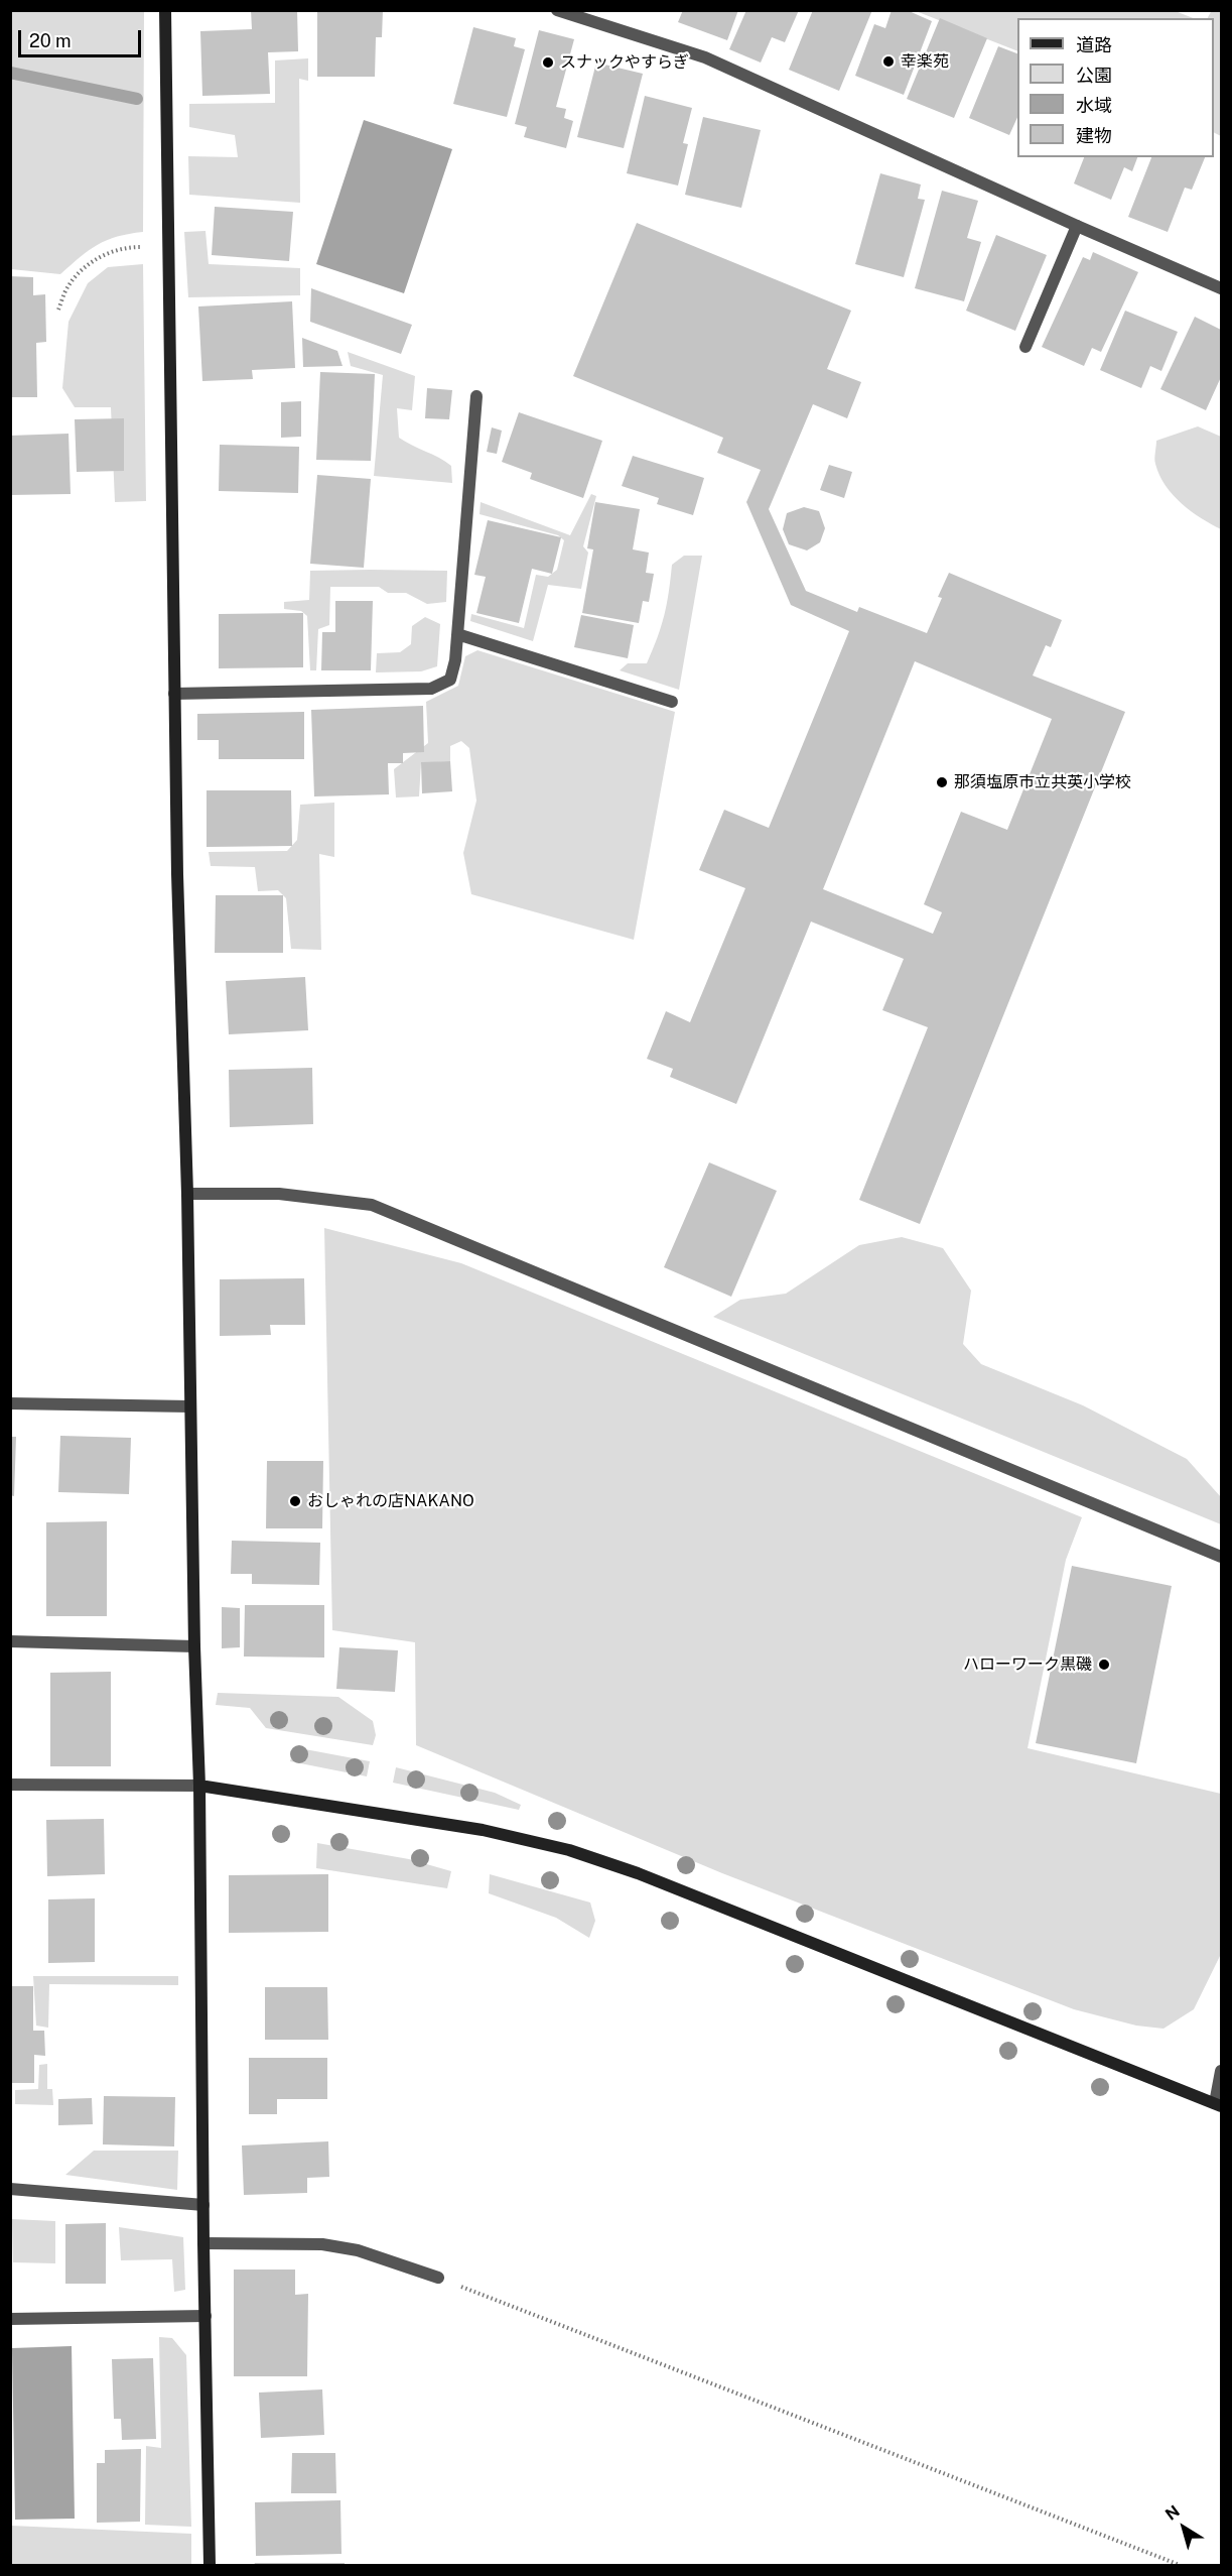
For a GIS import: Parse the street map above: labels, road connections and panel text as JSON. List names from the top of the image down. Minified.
{"places":["幸楽苑","スナックやすらぎ","那須塩原市立共英小学校","おしゃれの店NAKANO","ハローワーク黒磯"],"legend":["道路","公園","水域","建物"],"scale_bar":"20 m","north":"top left"}
